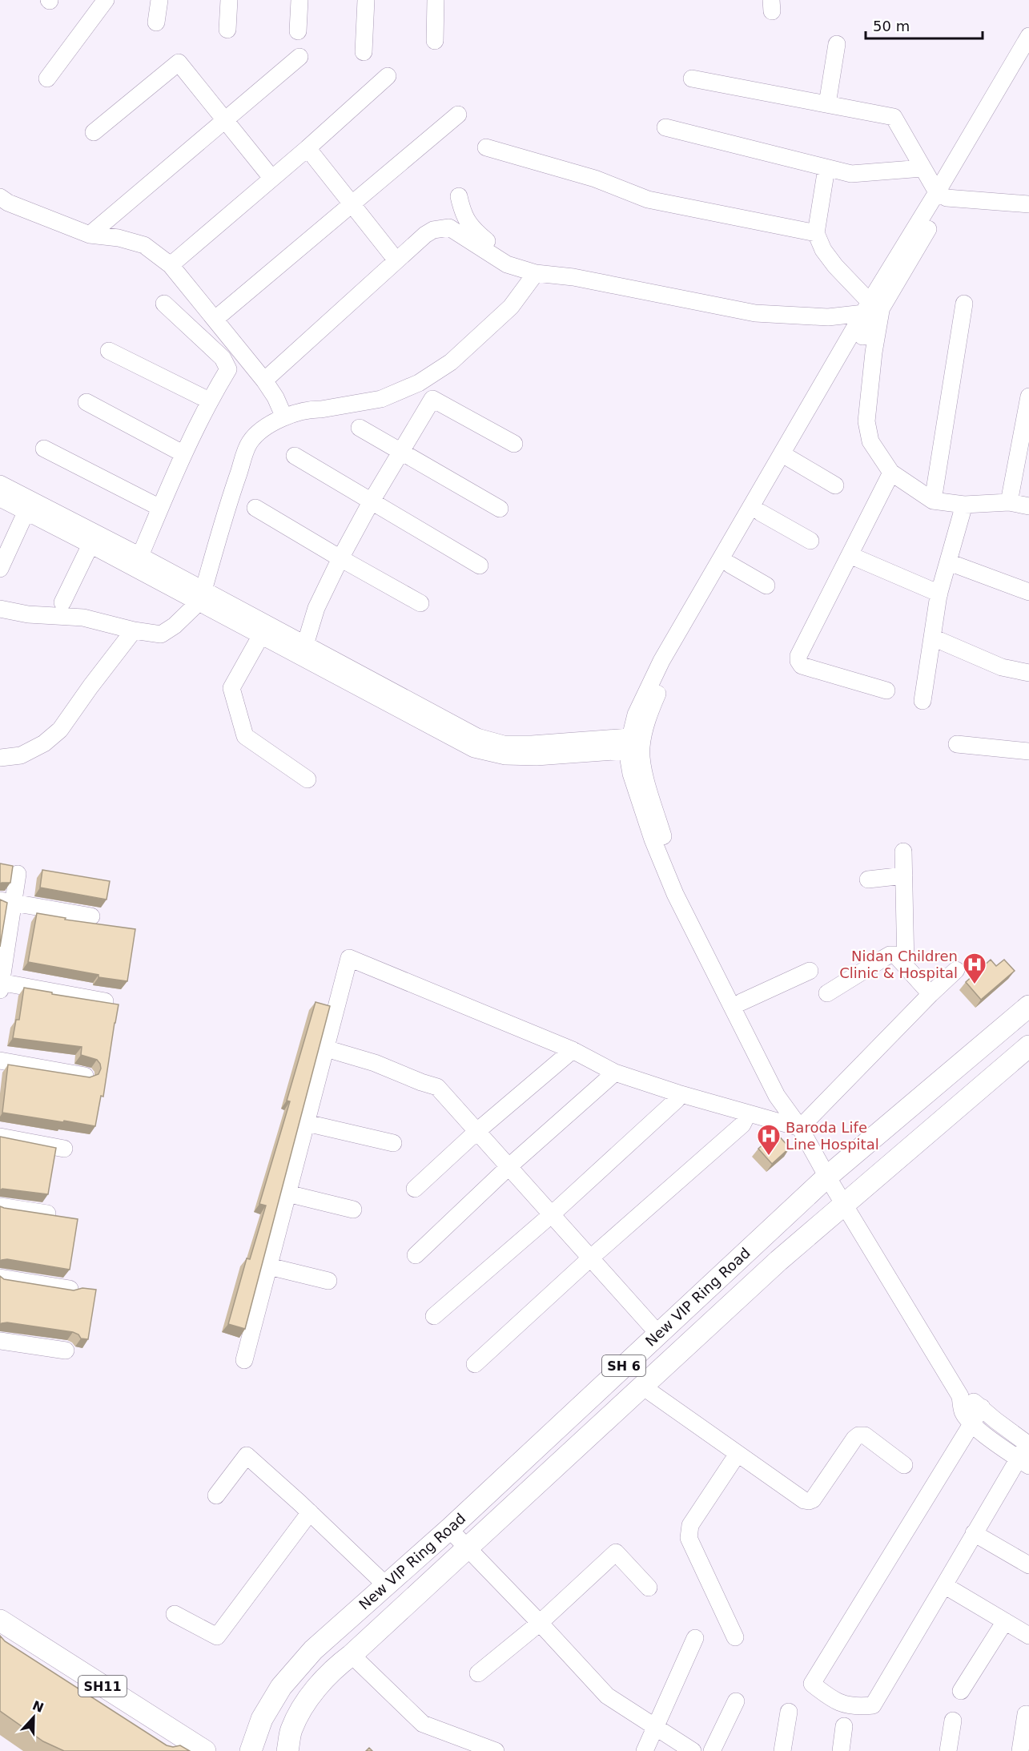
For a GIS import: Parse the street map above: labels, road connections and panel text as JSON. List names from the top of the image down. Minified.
{"streets":{"main road":["New VIP Ring Road","SH 6","SH11"]},"places":{"hospital":["Nidan Children Clinic & Hospital","Baroda Life Line Hospital"]},"scale_bar":"50 m","north":"top"}
